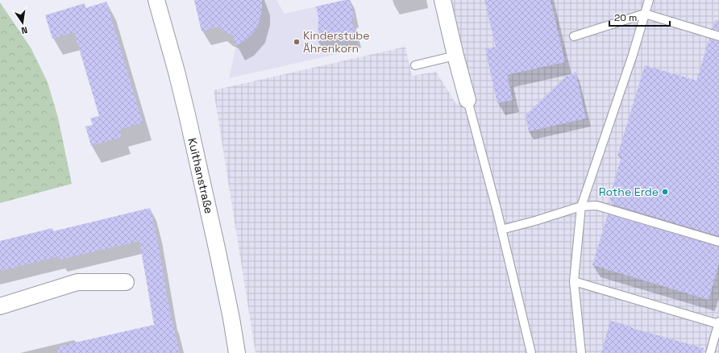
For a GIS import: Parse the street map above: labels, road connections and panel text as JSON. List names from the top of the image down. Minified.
{"streets":{"street":["Kuithanstraße"]},"places":["Kinderstube Ährenkorn","Rothe Erde"],"scale_bar":"20 m","north":"bottom"}
